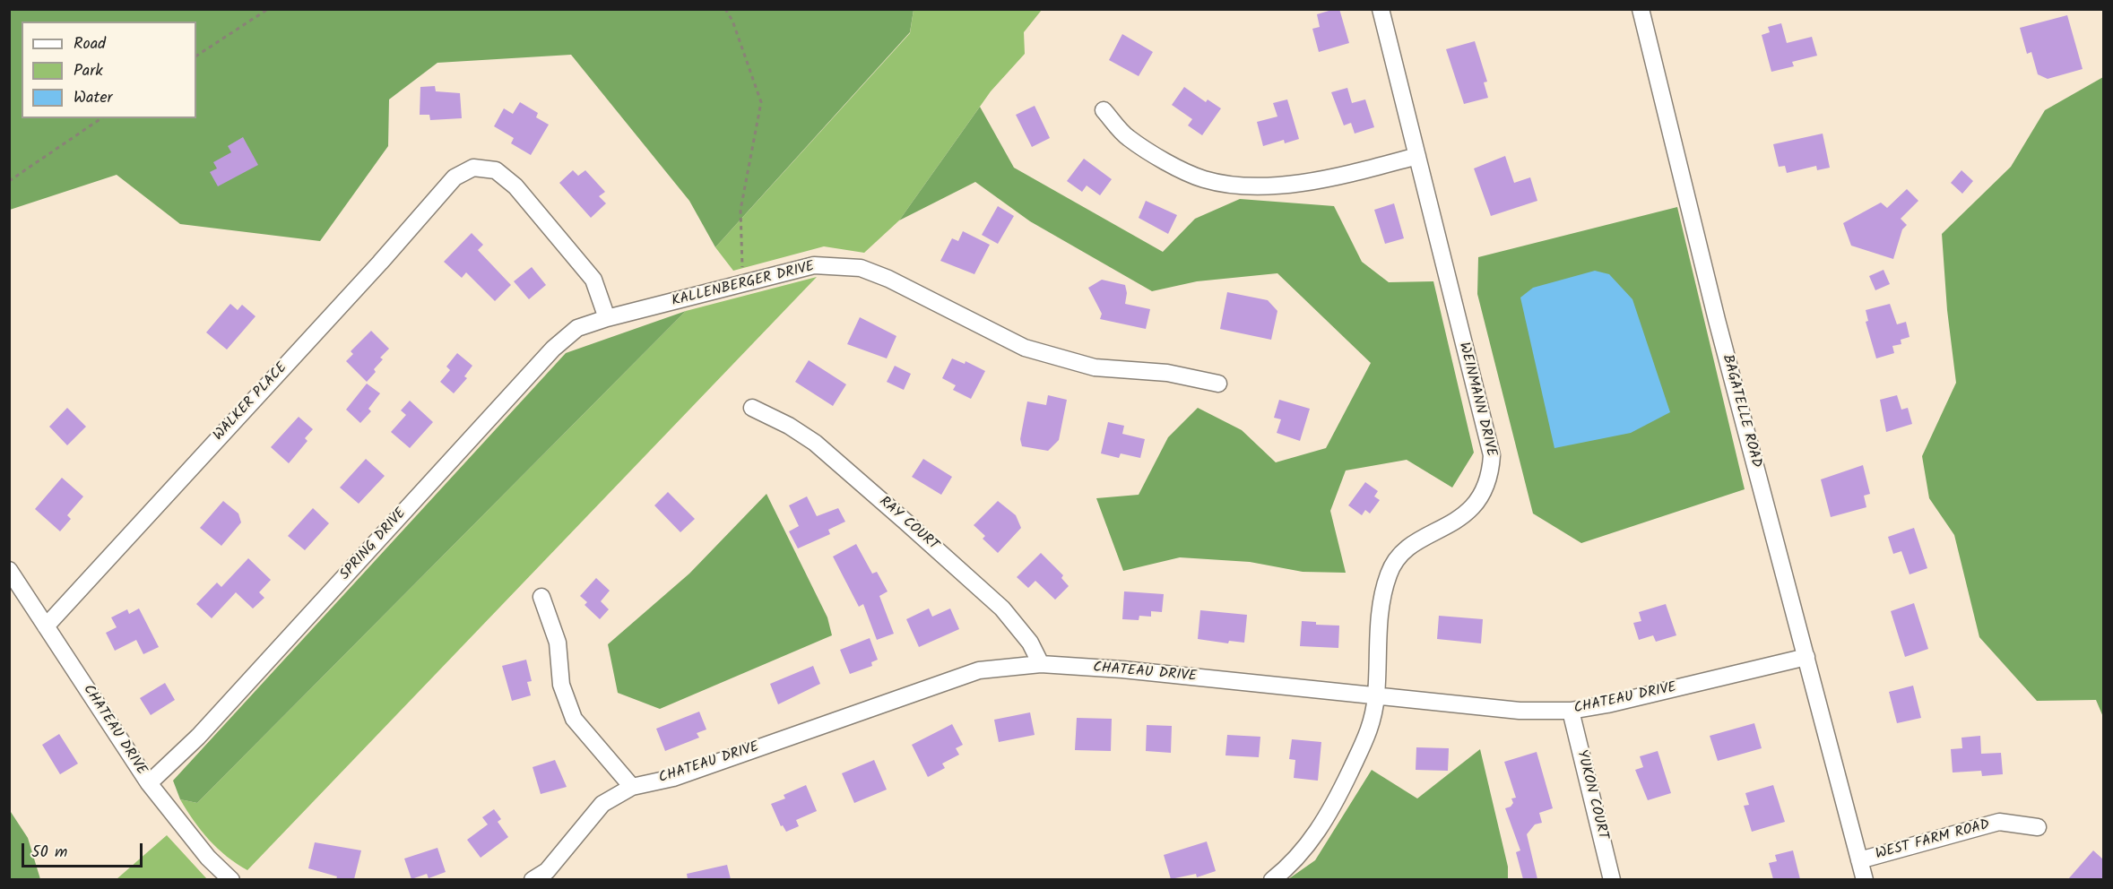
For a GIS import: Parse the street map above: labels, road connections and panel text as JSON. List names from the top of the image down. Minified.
{"streets":{"street":["KALLENBERGER DRIVE","WEINMANN DRIVE","WALKER PLACE","BAGATELLE ROAD","RAY COURT","SPRING DRIVE","CHATEAU DRIVE","YUKON COURT","WEST FARM ROAD"]},"crossings":[["KALLENBERGER DRIVE","WALKER PLACE"],["KALLENBERGER DRIVE","SPRING DRIVE"],["WEINMANN DRIVE","CHATEAU DRIVE"],["WALKER PLACE","SPRING DRIVE"],["WALKER PLACE","CHATEAU DRIVE"],["BAGATELLE ROAD","CHATEAU DRIVE"],["BAGATELLE ROAD","WEST FARM ROAD"],["RAY COURT","CHATEAU DRIVE"],["SPRING DRIVE","CHATEAU DRIVE"],["CHATEAU DRIVE","YUKON COURT"]],"legend":["Road","Park","Water"],"scale_bar":"50 m"}
